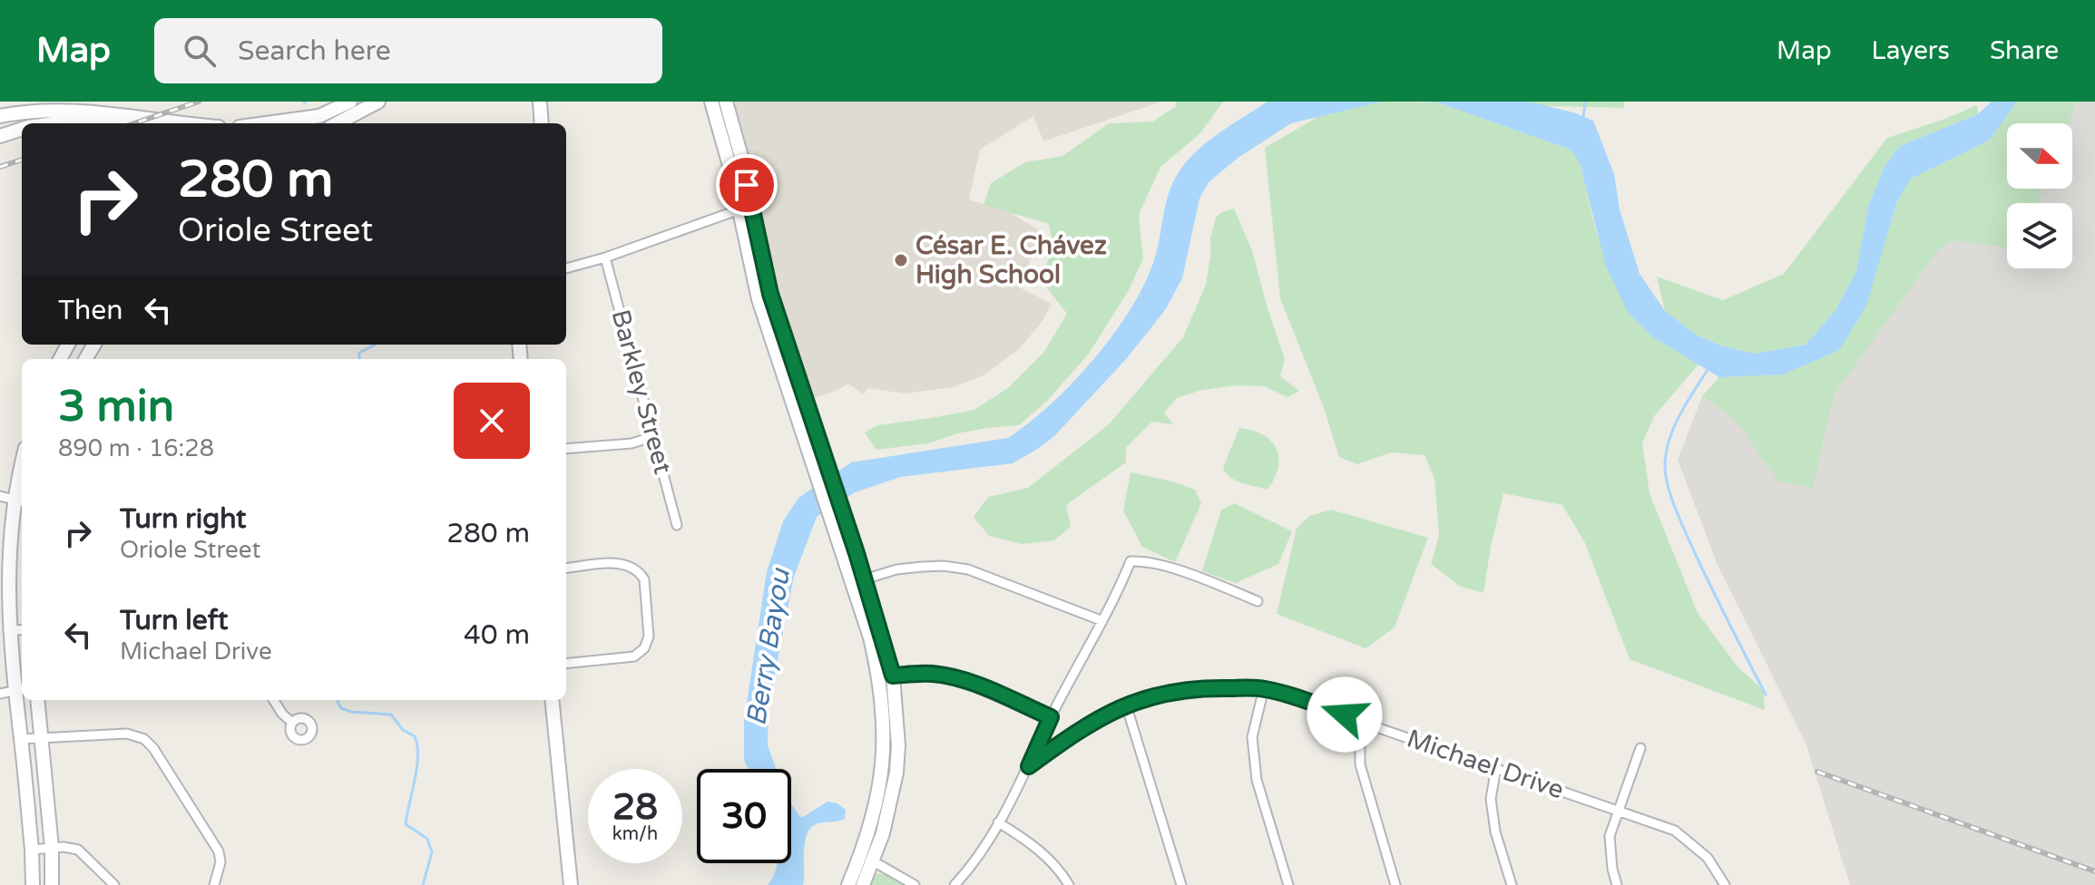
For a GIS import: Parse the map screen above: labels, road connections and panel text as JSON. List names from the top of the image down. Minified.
{"streets":{"street":["Barkley Street","Michael Drive"]},"water":["Berry Bayou"],"places":["César E. Chávez High School"],"north":"right","page":{"header":"Map","search":"Search here","nav":["Map","Layers","Share"],"turn":["280 m","Oriole Street"],"then":"Then","heading":["3 min","890 m · 16:28"],"list":[{"name":"Turn right","note":"Oriole Street","value":"280 m"},{"name":"Turn left","note":"Michael Drive","value":"40 m"}],"speed":"28 km/h","limit":"30"}}
